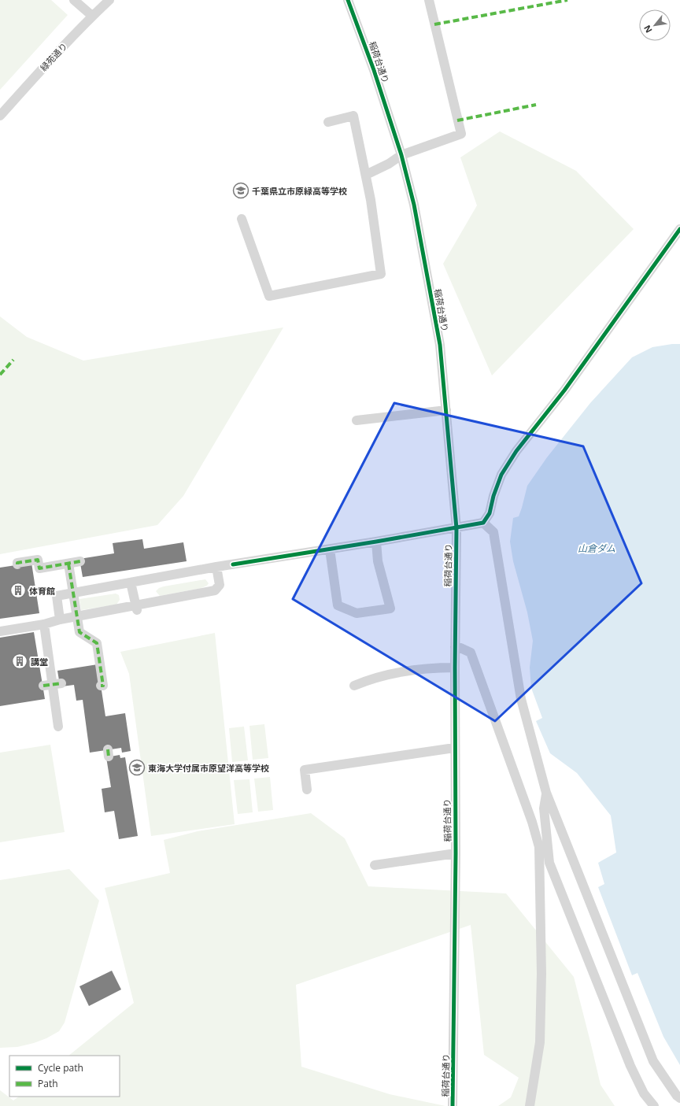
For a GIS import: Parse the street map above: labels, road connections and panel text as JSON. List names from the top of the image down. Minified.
{"streets":{"street":["緑苑通り","稲荷台通り"]},"water":["山倉ダム"],"places":{"school or university":["千葉県立市原緑高等学校","東海大学付属市原望洋高等学校"],"building":["体育館","講堂"]},"legend":["Cycle path","Path"],"north":"bottom left"}
